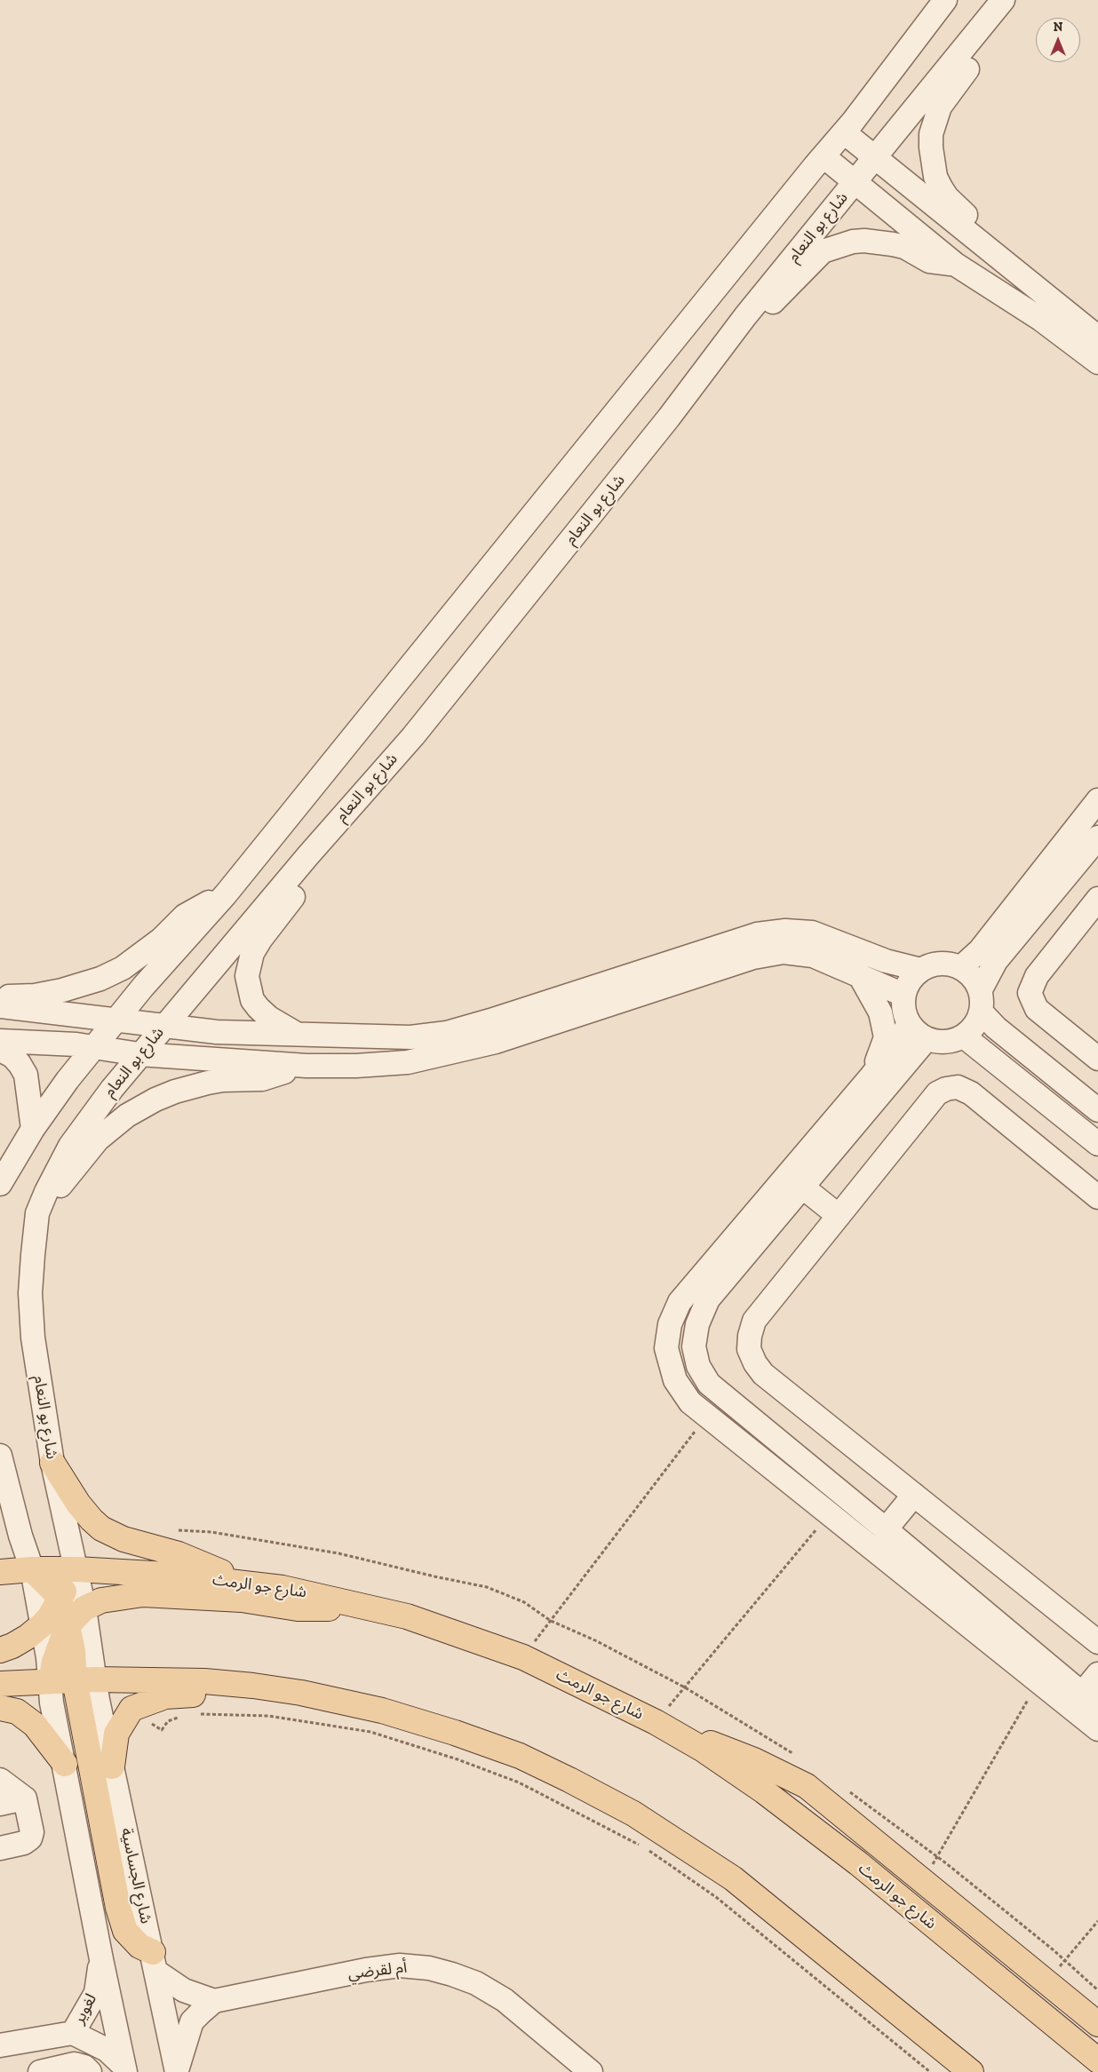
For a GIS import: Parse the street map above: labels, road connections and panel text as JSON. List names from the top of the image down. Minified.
{"streets":{"main road":["شارع جو الرمث"],"street":["شارع بو النعام","شارع الجساسية","أم لقرضي","لغوير"]},"crossings":[["شارع بو النعام","شارع جو الرمث"],["شارع بو النعام","شارع الجساسية"],["شارع الجساسية","أم لقرضي"]],"north":"top"}
